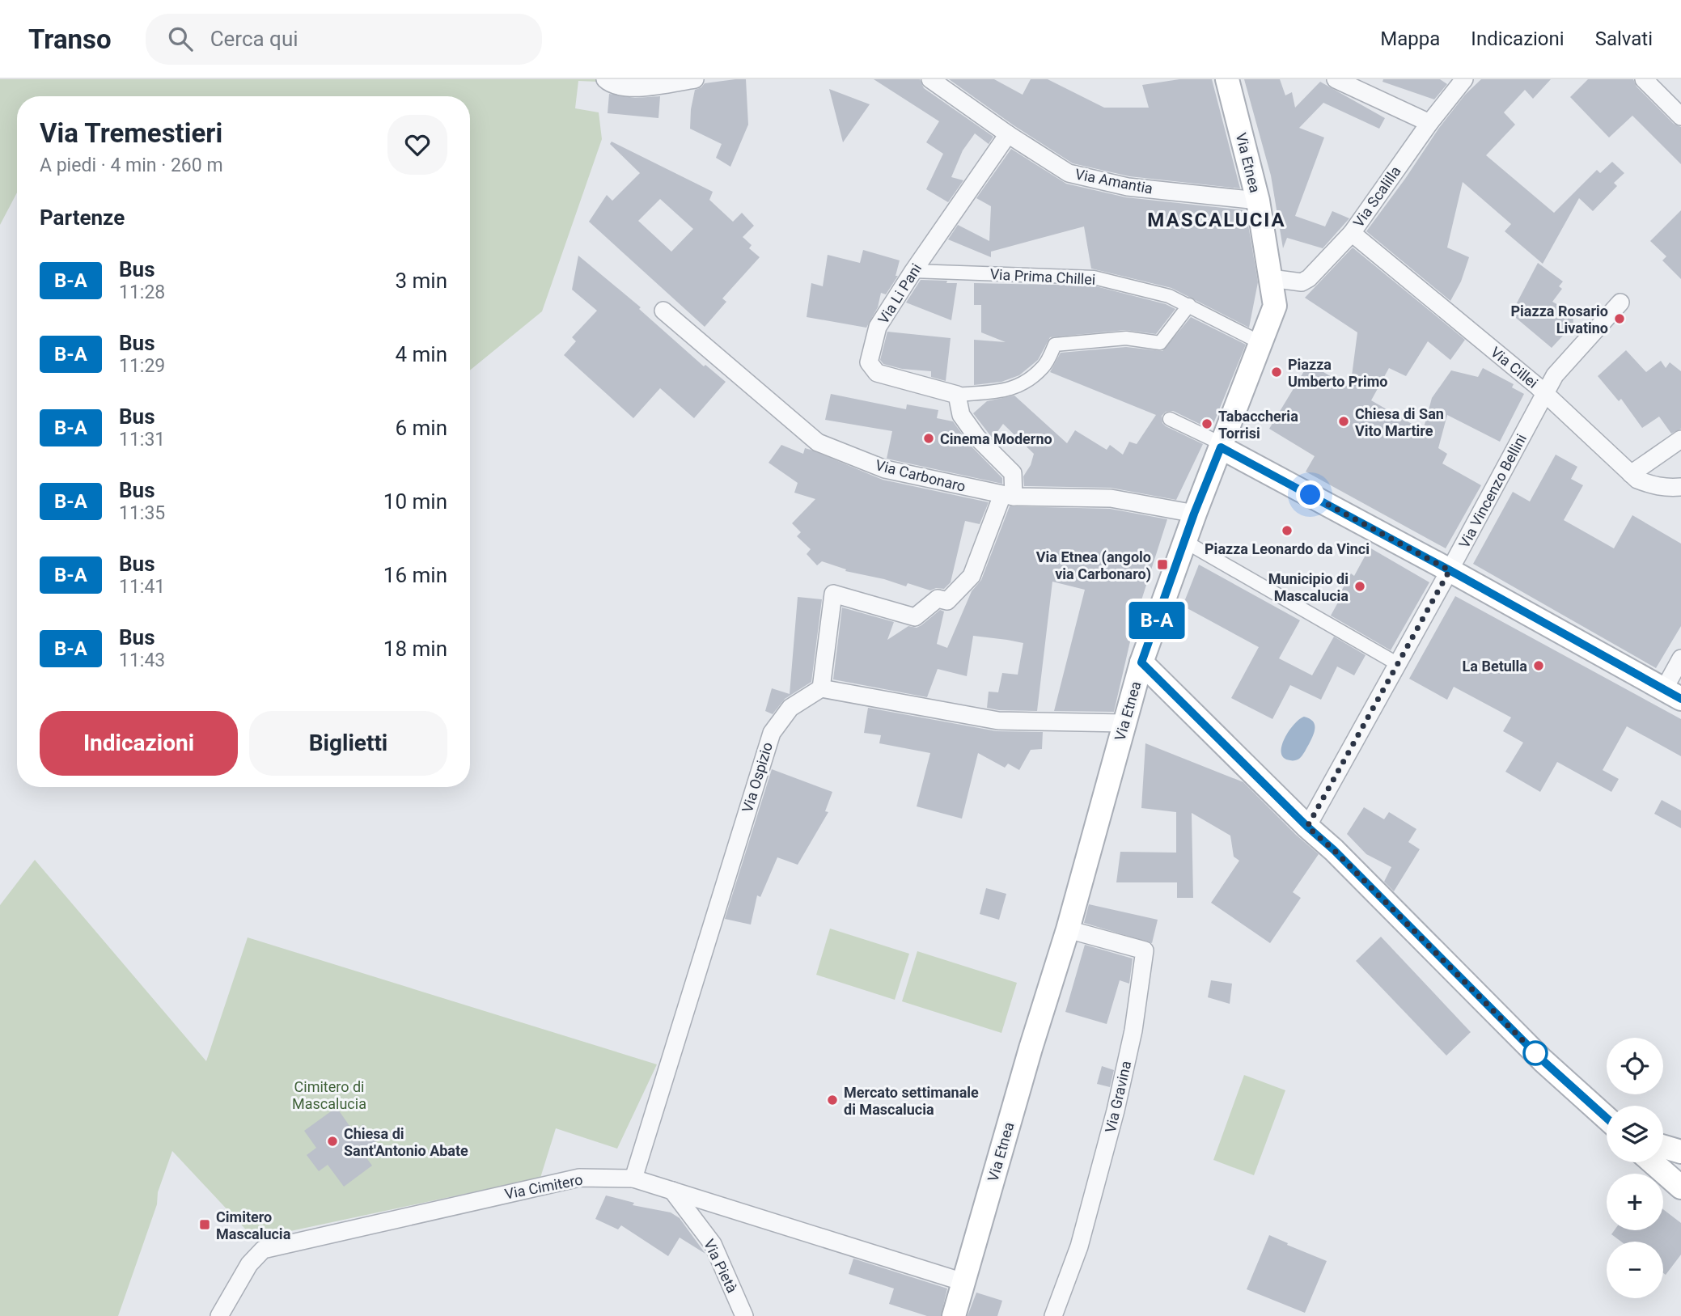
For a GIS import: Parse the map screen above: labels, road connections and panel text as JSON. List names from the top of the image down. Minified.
{"streets":{"main road":["Via Etnea"],"street":["Via Amantia","Via Scalilla","Via Prima Chillei","Via Li Pani","Via Cillei","Via Carbonaro","Via Vincenzo Bellini","Via Ospizio","Via Gravina","Via Cimitero","Via Pietà"]},"crossings":[["Via Etnea","Via Amantia"],["Via Etnea","Via Scalilla"],["Via Etnea","Via Prima Chillei"],["Via Etnea","Via Carbonaro"],["Via Etnea","Via Gravina"],["Via Etnea","Via Cimitero"],["Via Amantia","Via Li Pani"],["Via Scalilla","Via Cillei"],["Via Prima Chillei","Via Li Pani"],["Via Cillei","Via Vincenzo Bellini"],["Via Ospizio","Via Cimitero"],["Via Cimitero","Via Pietà"]],"districts":["MASCALUCIA"],"parks":["Cimitero di Mascalucia"],"places":{"other":["Piazza Rosario Livatino","Piazza Umberto Primo","Chiesa di San Vito Martire","Tabaccheria Torrisi","Cinema Moderno","Piazza Leonardo da Vinci","Municipio di Mascalucia","La Betulla","Mercato settimanale di Mascalucia","Chiesa di Sant'Antonio Abate"],"transit":["Via Etnea (angolo via Carbonaro)","Cimitero Mascalucia"]},"lines":["bus line B-A"],"page":{"header":"Transo","search":"Cerca qui","nav":["Mappa","Indicazioni","Salvati"],"on_map":"B-A","heading":[["Via Tremestieri","A piedi · 4 min · 260 m"],"Partenze"],"list":[{"mark":"B-A","name":"Bus","note":"11:28","value":"3 min"},{"mark":"B-A","name":"Bus","note":"11:29","value":"4 min"},{"mark":"B-A","name":"Bus","note":"11:31","value":"6 min"},{"mark":"B-A","name":"Bus","note":"11:35","value":"10 min"},{"mark":"B-A","name":"Bus","note":"11:41","value":"16 min"},{"mark":"B-A","name":"Bus","note":"11:43","value":"18 min"}],"buttons":["Indicazioni","Biglietti"],"map_buttons":["+","−"]}}
